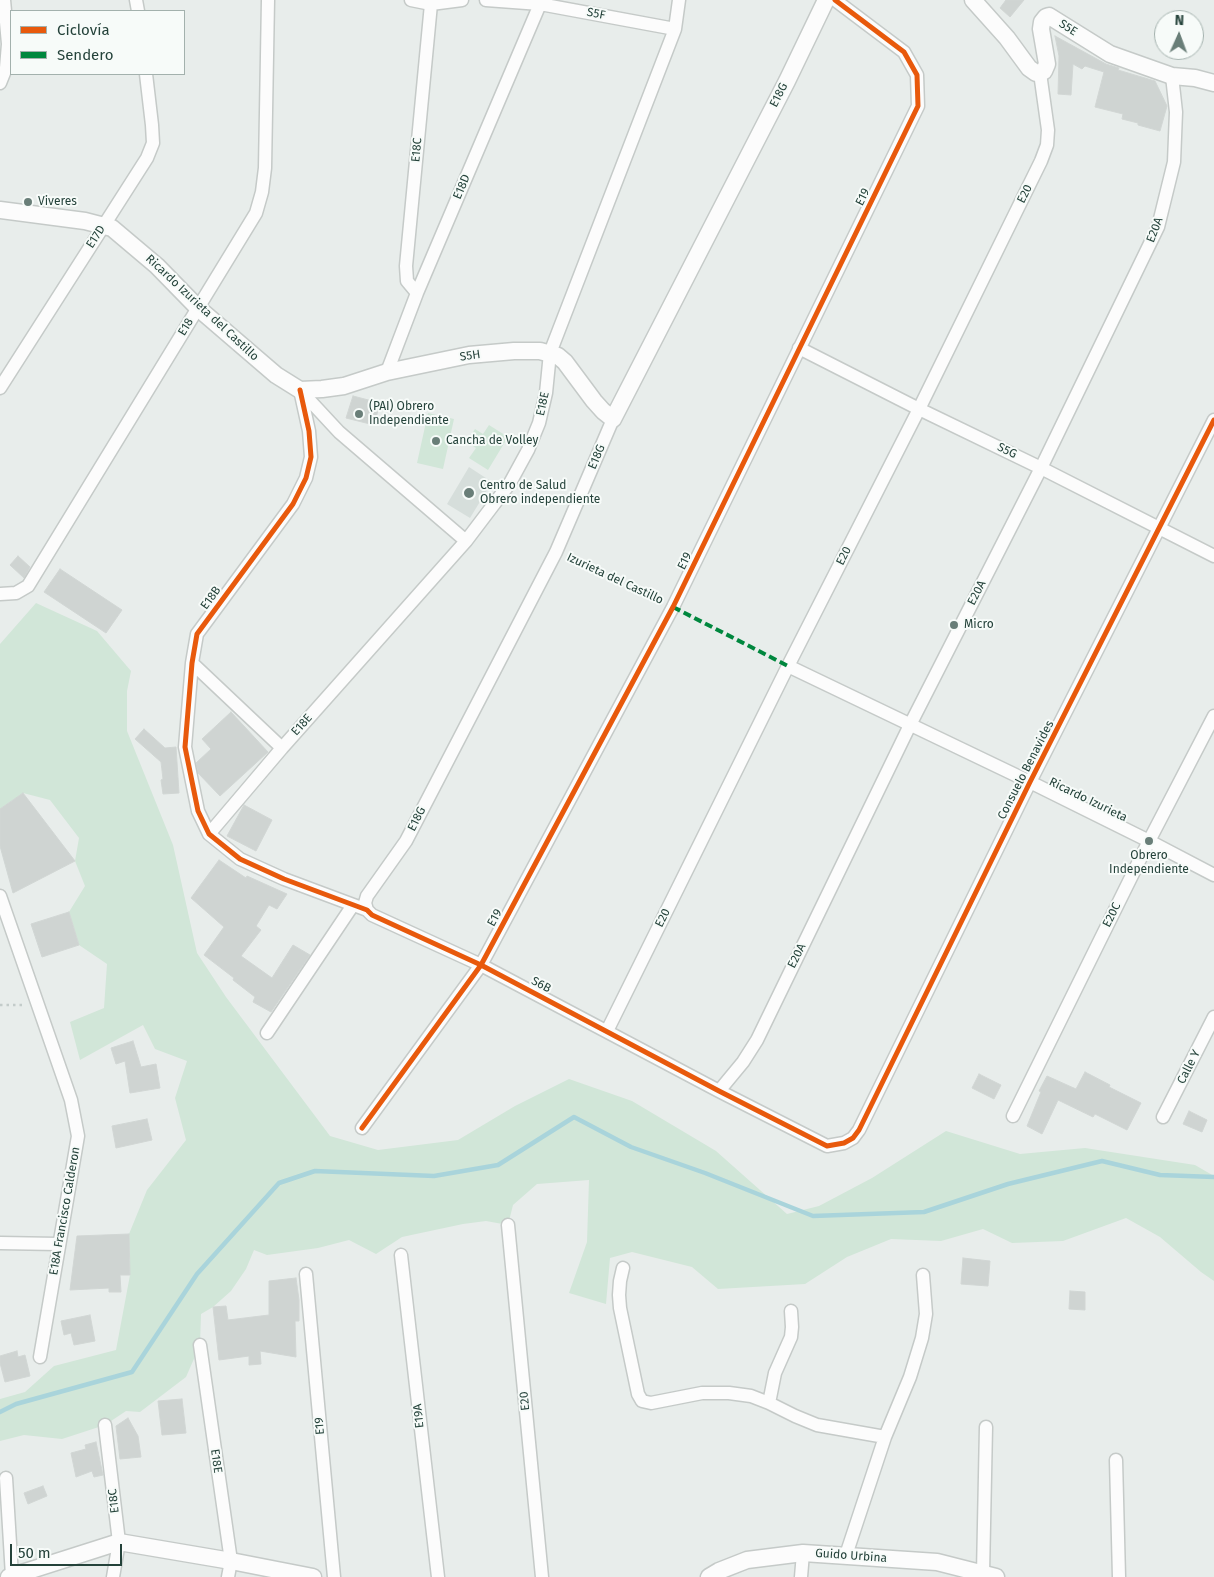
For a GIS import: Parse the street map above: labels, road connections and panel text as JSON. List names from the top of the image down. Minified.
{"streets":{"street":["S5F","S5E","E18G","E18C","E18D","E20","E19","E20A","E17D","Ricardo Izurieta del Castillo","E18","S5H","E18E","S5G","E18B","Consuelo Benavides","Ricardo Izurieta","E20C","S6B","Calle Y","E18A Francisco Calderon","E19A","Guido Urbina"],"path":["Izurieta del Castillo"]},"crossings":[["S5F","E18D"],["S5F","E18E"],["S5E","E20"],["S5E","E20A"],["E18G","Izurieta del Castillo"],["E18G","S6B"],["E18C","E18D"],["E18D","S5H"],["E20","S5G"],["E20","Ricardo Izurieta"],["E20","S6B"],["E19","S5G"],["E19","Izurieta del Castillo"],["E19","S6B"],["E20A","S5G"],["E20A","Ricardo Izurieta"],["E20A","S6B"],["E17D","Ricardo Izurieta del Castillo"],["Ricardo Izurieta del Castillo","E18"],["Ricardo Izurieta del Castillo","S5H"],["Ricardo Izurieta del Castillo","E18E"],["Ricardo Izurieta del Castillo","E18B"],["S5H","E18E"],["S5H","E18B"],["E18E","E18B"],["E18E","S6B"],["S5G","Consuelo Benavides"],["E18B","S6B"],["Consuelo Benavides","Ricardo Izurieta"],["Consuelo Benavides","S6B"],["Ricardo Izurieta","E20C"]],"places":["Viveres","(PAI) Obrero Independiente","Cancha de Volley","Centro de Salud Obrero independiente","Micro","Obrero Independiente"],"legend":["Ciclovía","Sendero"],"scale_bar":"50 m","north":"top"}
